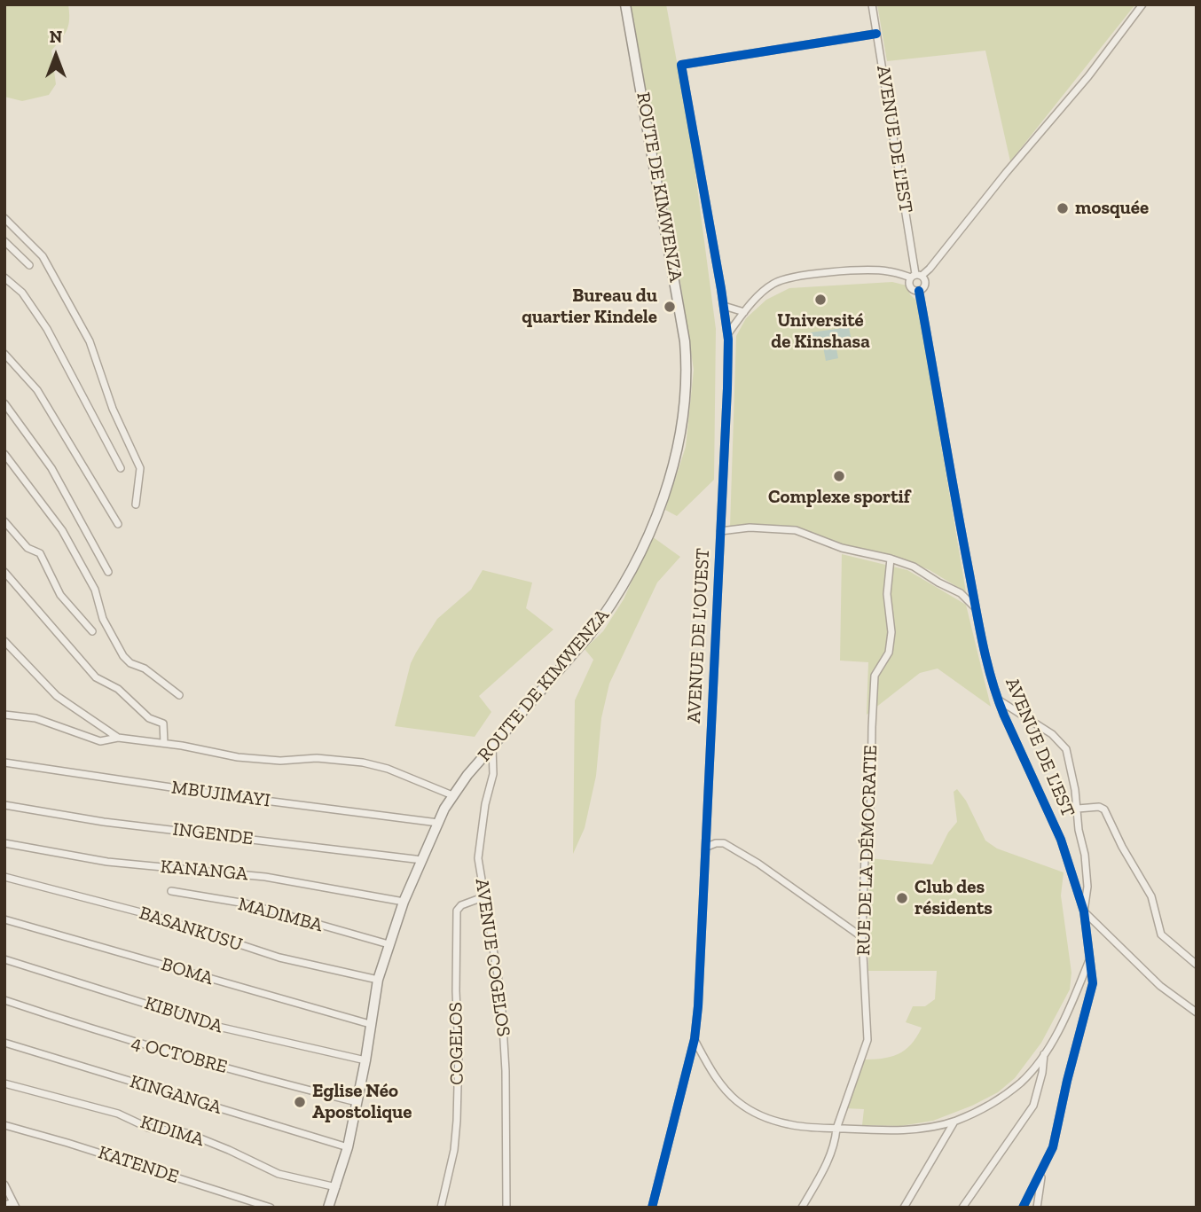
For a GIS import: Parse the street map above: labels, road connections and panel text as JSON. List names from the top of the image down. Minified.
{"streets":{"street":["AVENUE DE L'EST","ROUTE DE KIMWENZA","AVENUE DE L'OUEST","MBUJIMAYI","INGENDE","RUE DE LA DÉMOCRATIE","KANANGA","MADIMBA","BASANKUSU","AVENUE COGELOS","BOMA","KIBUNDA","COGELOS","4 OCTOBRE","KINGANGA","KIDIMA","KATENDE"]},"crossings":[["AVENUE DE L'EST","AVENUE DE L'OUEST"],["ROUTE DE KIMWENZA","MBUJIMAYI"],["ROUTE DE KIMWENZA","INGENDE"],["ROUTE DE KIMWENZA","KANANGA"],["ROUTE DE KIMWENZA","MADIMBA"],["ROUTE DE KIMWENZA","BASANKUSU"],["ROUTE DE KIMWENZA","AVENUE COGELOS"],["ROUTE DE KIMWENZA","BOMA"],["ROUTE DE KIMWENZA","KIBUNDA"],["ROUTE DE KIMWENZA","4 OCTOBRE"],["ROUTE DE KIMWENZA","KINGANGA"],["ROUTE DE KIMWENZA","KIDIMA"],["AVENUE COGELOS","COGELOS"]],"places":["mosquée","Université de Kinshasa","Bureau du quartier Kindele","Complexe sportif","Club des résidents","Eglise Néo Apostolique"],"north":"top"}
